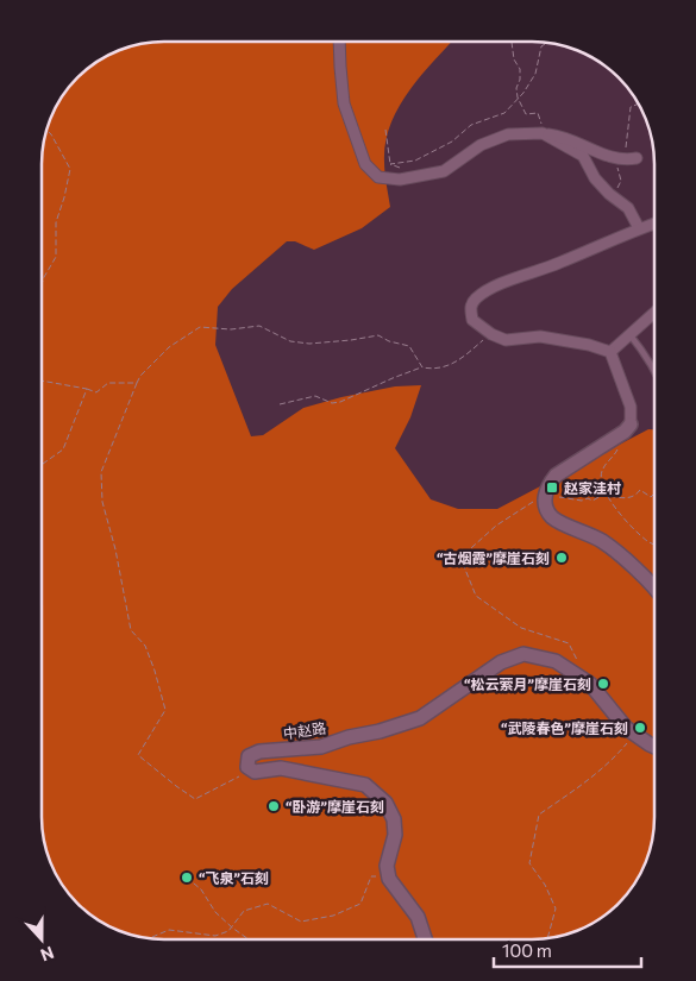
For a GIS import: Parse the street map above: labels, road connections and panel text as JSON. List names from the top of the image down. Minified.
{"streets":{"street":["中赵路"]},"places":{"transit":["赵家洼村"],"other":["“古烟霞”摩崖石刻","“松云萦月”摩崖石刻","“武陵春色”摩崖石刻","“卧游”摩崖石刻","“飞泉”石刻"]},"scale_bar":"100 m","north":"bottom"}
